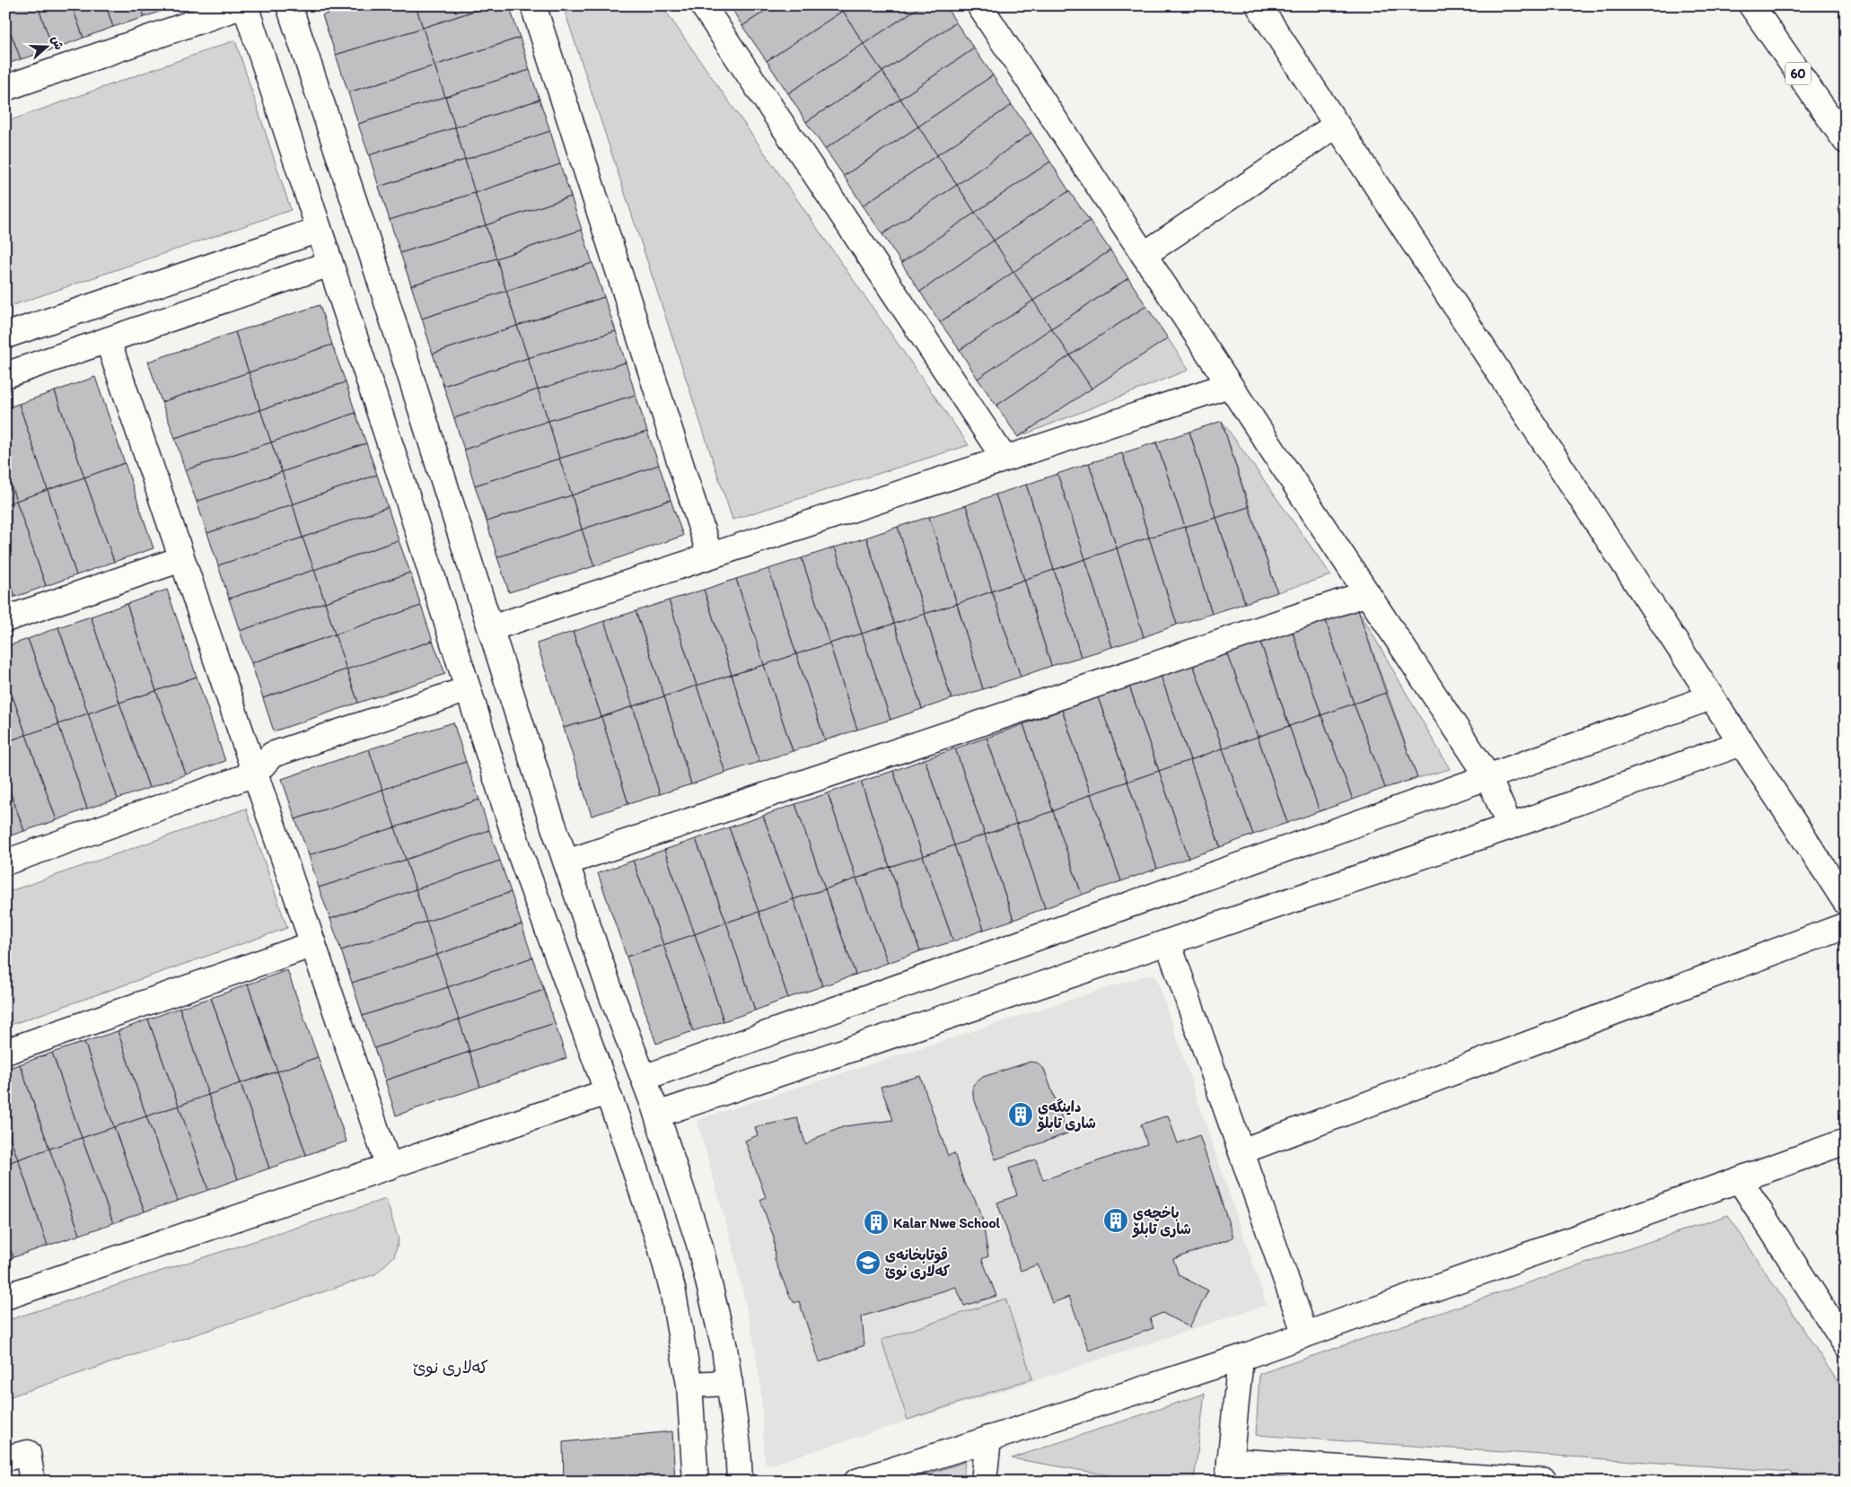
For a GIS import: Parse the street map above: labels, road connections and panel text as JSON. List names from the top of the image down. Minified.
{"streets":{"main road":["60"]},"districts":["کەلاری نوێ"],"places":{"building":["داینگەی شاری تابلۆ","باخچەی شاری تابلۆ","Kalar Nwe School"],"school or university":["قوتابخانەی کەلاری نوێ"]},"north":"right"}
